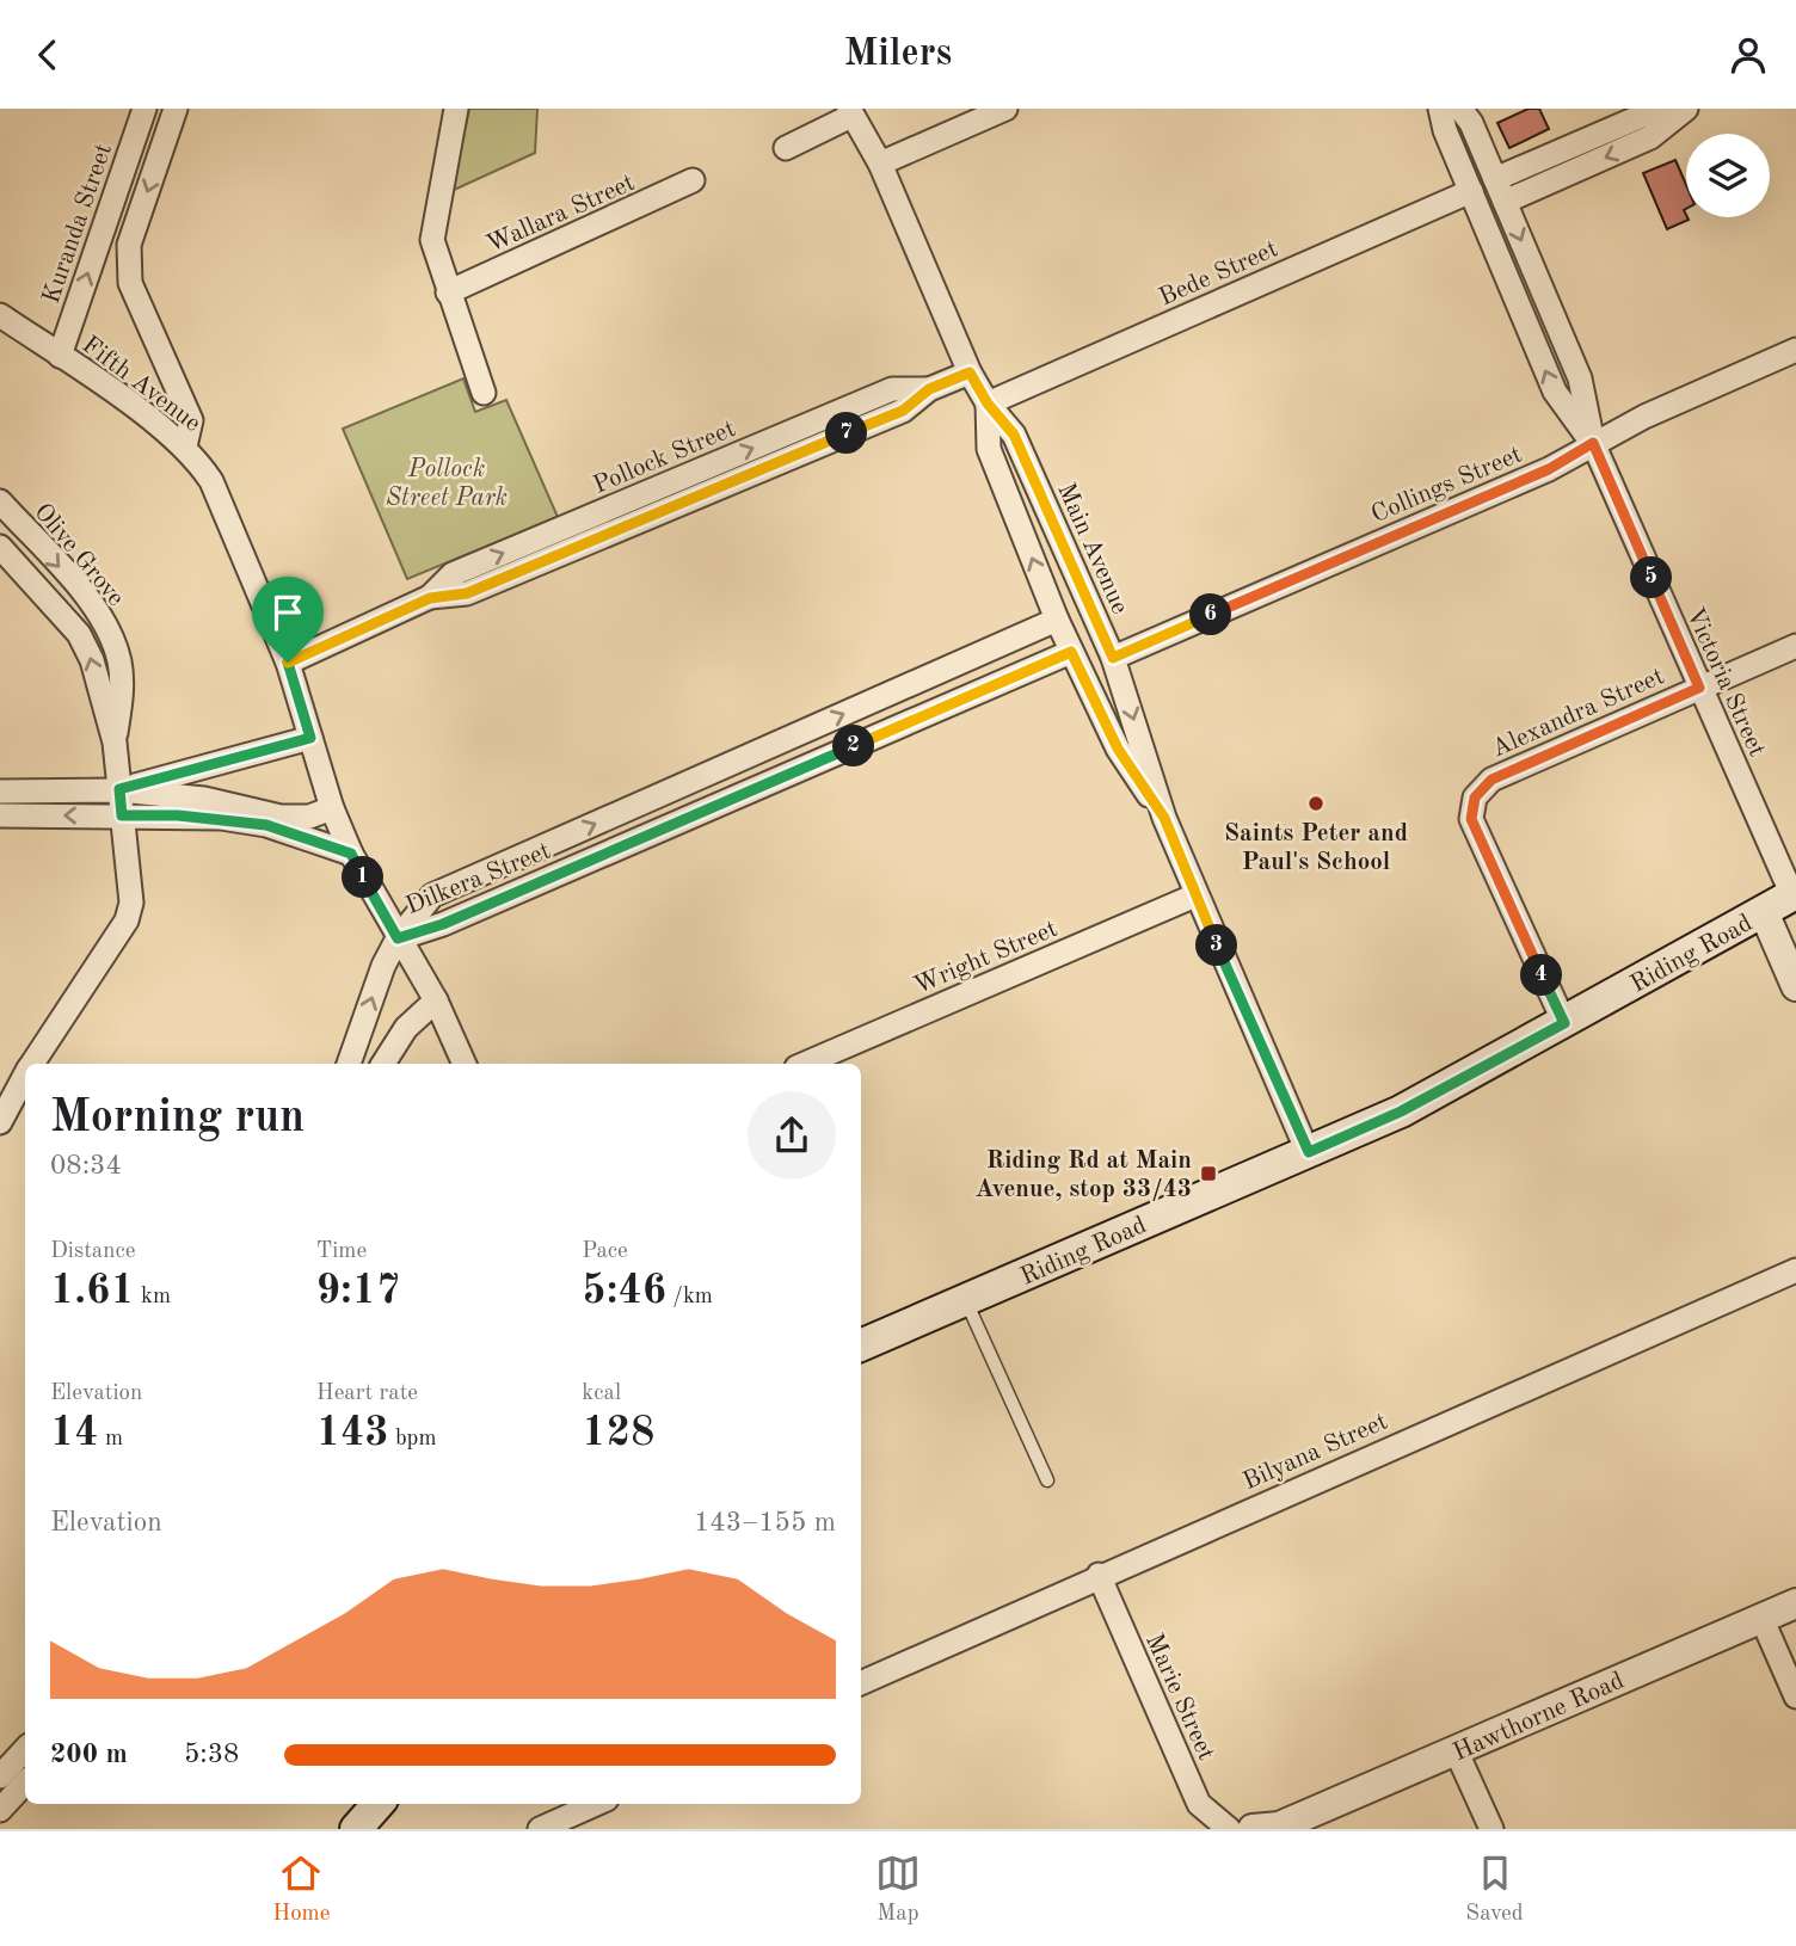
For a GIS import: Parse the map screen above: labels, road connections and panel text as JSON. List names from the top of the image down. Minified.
{"streets":{"main road":["Riding Road"],"street":["Wallara Street","Kuranda Street","Bede Street","Fifth Avenue","Pollock Street","Collings Street","Main Avenue","Olive Grove","Victoria Street","Alexandra Street","Dilkera Street","Wright Street","Bilyana Street","Marie Street","Hawthorne Road"]},"crossings":[["Kuranda Street","Fifth Avenue"],["Bede Street","Main Avenue"],["Bede Street","Victoria Street"],["Fifth Avenue","Pollock Street"],["Fifth Avenue","Dilkera Street"],["Pollock Street","Main Avenue"],["Collings Street","Main Avenue"],["Collings Street","Victoria Street"],["Main Avenue","Dilkera Street"],["Main Avenue","Riding Road"],["Main Avenue","Wright Street"],["Victoria Street","Alexandra Street"],["Victoria Street","Riding Road"],["Alexandra Street","Riding Road"],["Bilyana Street","Marie Street"]],"one_way":["Kuranda Street"],"parks":["Pollock Street Park"],"places":{"other":["Saints Peter and Paul's School"],"transit":["Riding Rd at Main Avenue, stop 33/43"]},"page":{"header":"Milers","pins":["7","5","6","2","1","3","4"],"heading":["Morning run","08:34"],"stats":[["Distance","1.61 km"],["Time","9:17"],["Pace","5:46 /km"],["Elevation","14 m"],["Heart rate","143 bpm"],["kcal","128"]],"chart":["Elevation","143–155 m"],"list":[{"name":"200 m","note":"5:38"}],"tabs":["Home","Map","Saved"]}}
